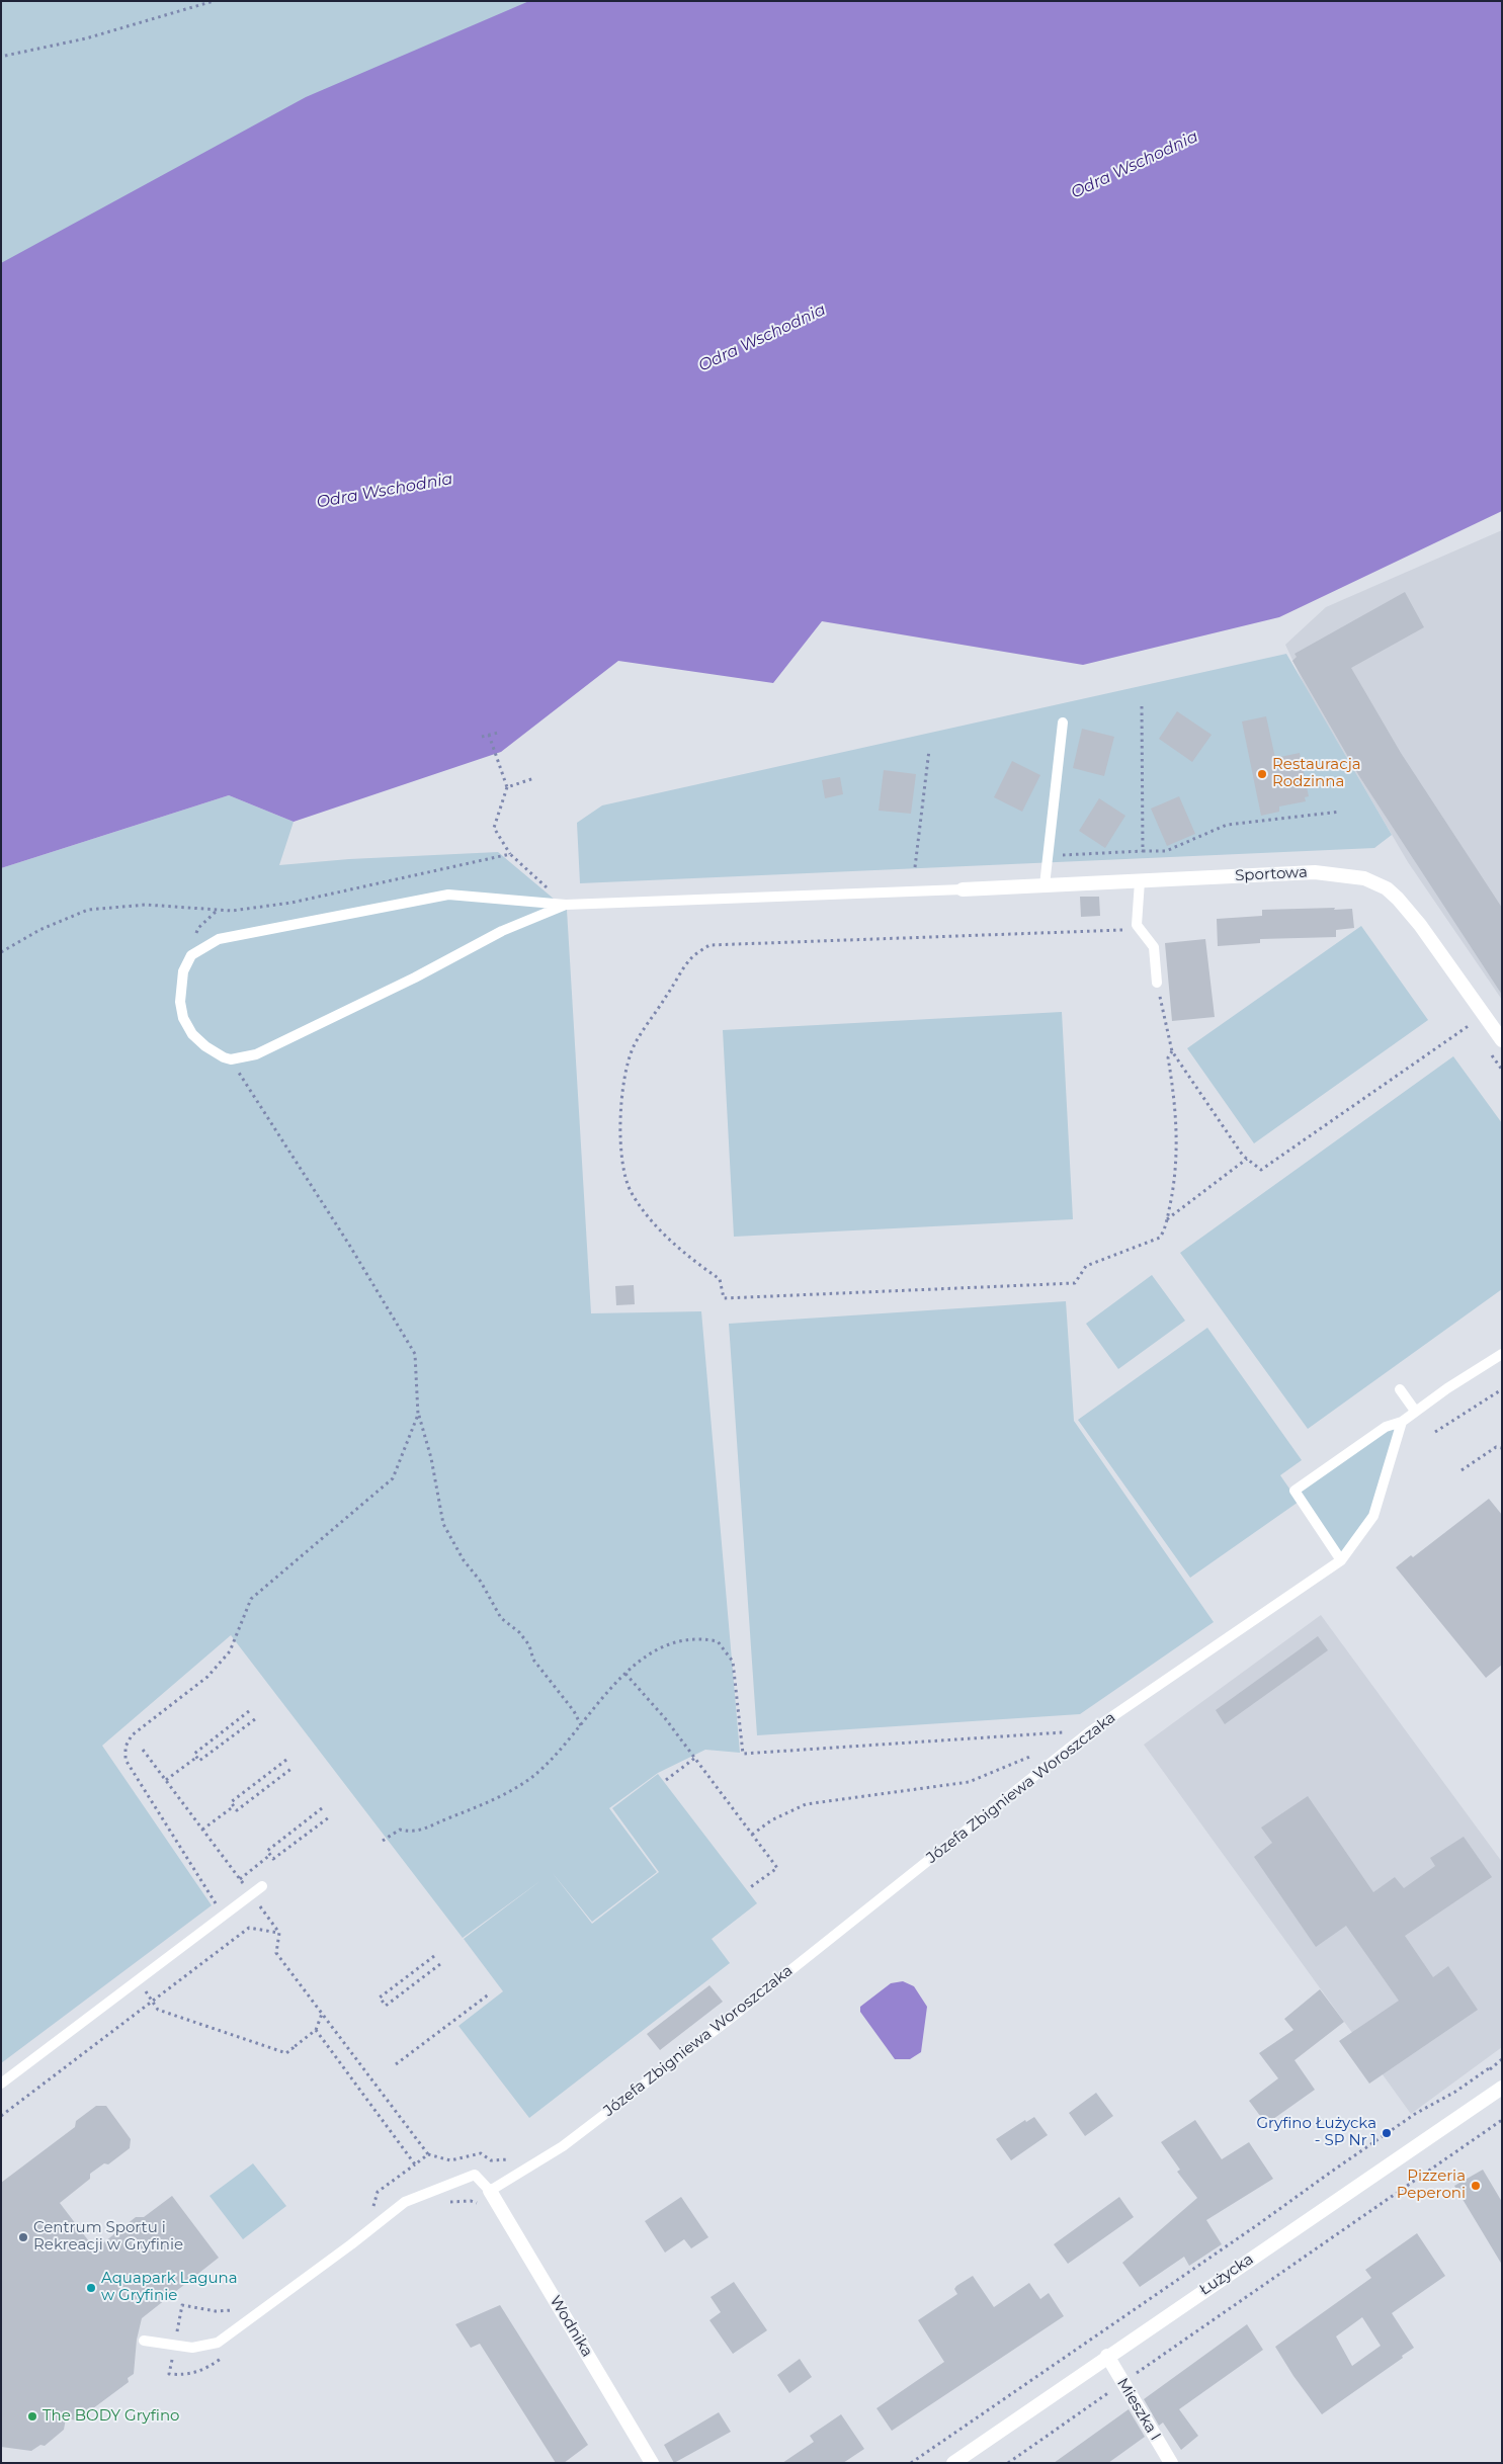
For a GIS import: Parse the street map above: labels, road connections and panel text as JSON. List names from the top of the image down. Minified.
{"streets":{"street":["Sportowa","Łużycka","Wodnika","Mieszka I"],"lane":["Józefa Zbigniewa Woroszczaka"]},"crossings":[["Józefa Zbigniewa Woroszczaka","Wodnika"],["Łużycka","Mieszka I"]],"water":["Odra Wschodnia"],"places":["Restauracja Rodzinna","Gryfino Łużycka - SP Nr 1","Pizzeria Peperoni","Centrum Sportu i Rekreacji w Gryfinie","Aquapark Laguna w Gryfinie","The BODY Gryfino"]}
